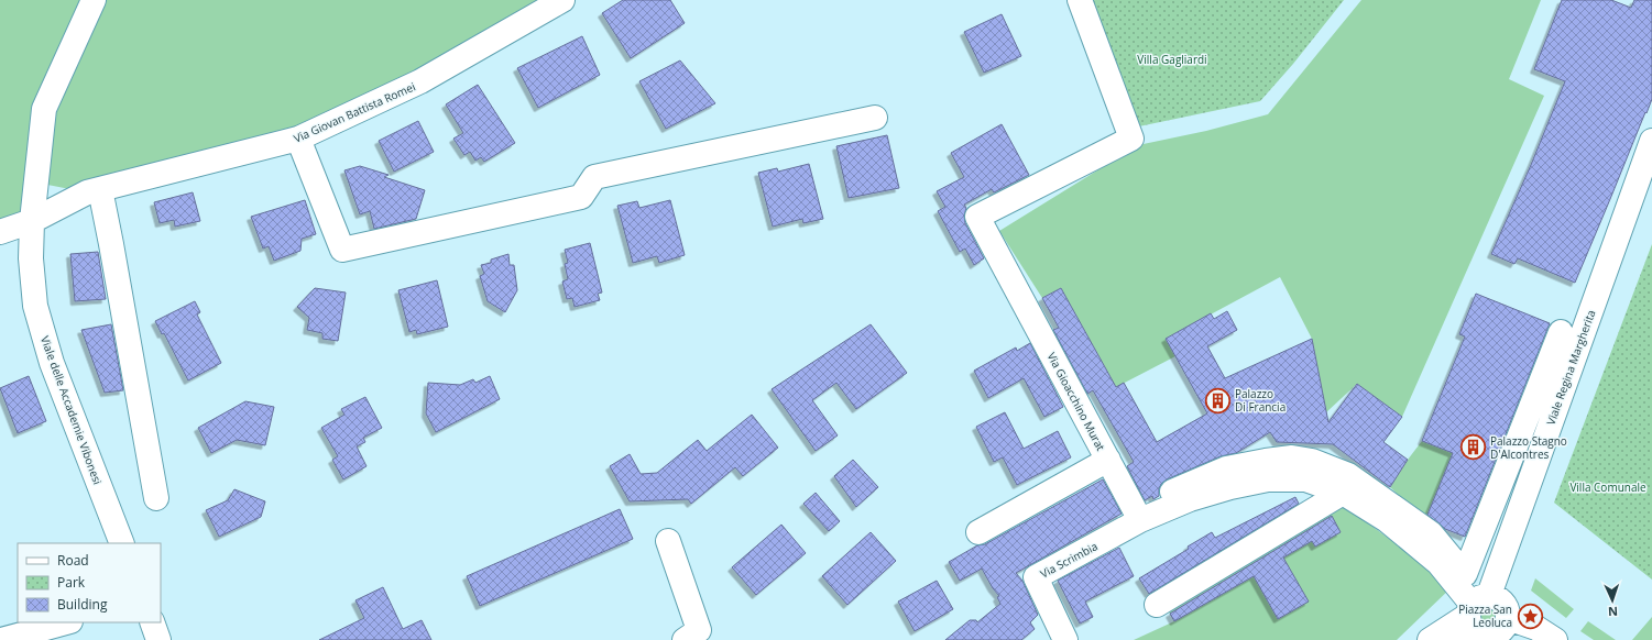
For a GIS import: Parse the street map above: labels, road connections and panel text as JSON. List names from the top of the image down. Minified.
{"streets":{"street":["Via Giovan Battista Romei","Viale Regina Margherita","Via Gioacchino Murat","Viale delle Accademie Vibonesi","Via Scrimbia"]},"crossings":[["Via Giovan Battista Romei","Viale delle Accademie Vibonesi"],["Via Gioacchino Murat","Via Scrimbia"]],"parks":["Villa Gagliardi","Villa Comunale"],"places":{"building":["Palazzo Di Francia","Palazzo Stagno D'Alcontres"],"place":["Piazza San Leoluca"]},"legend":["Road","Park","Building"],"north":"bottom"}
